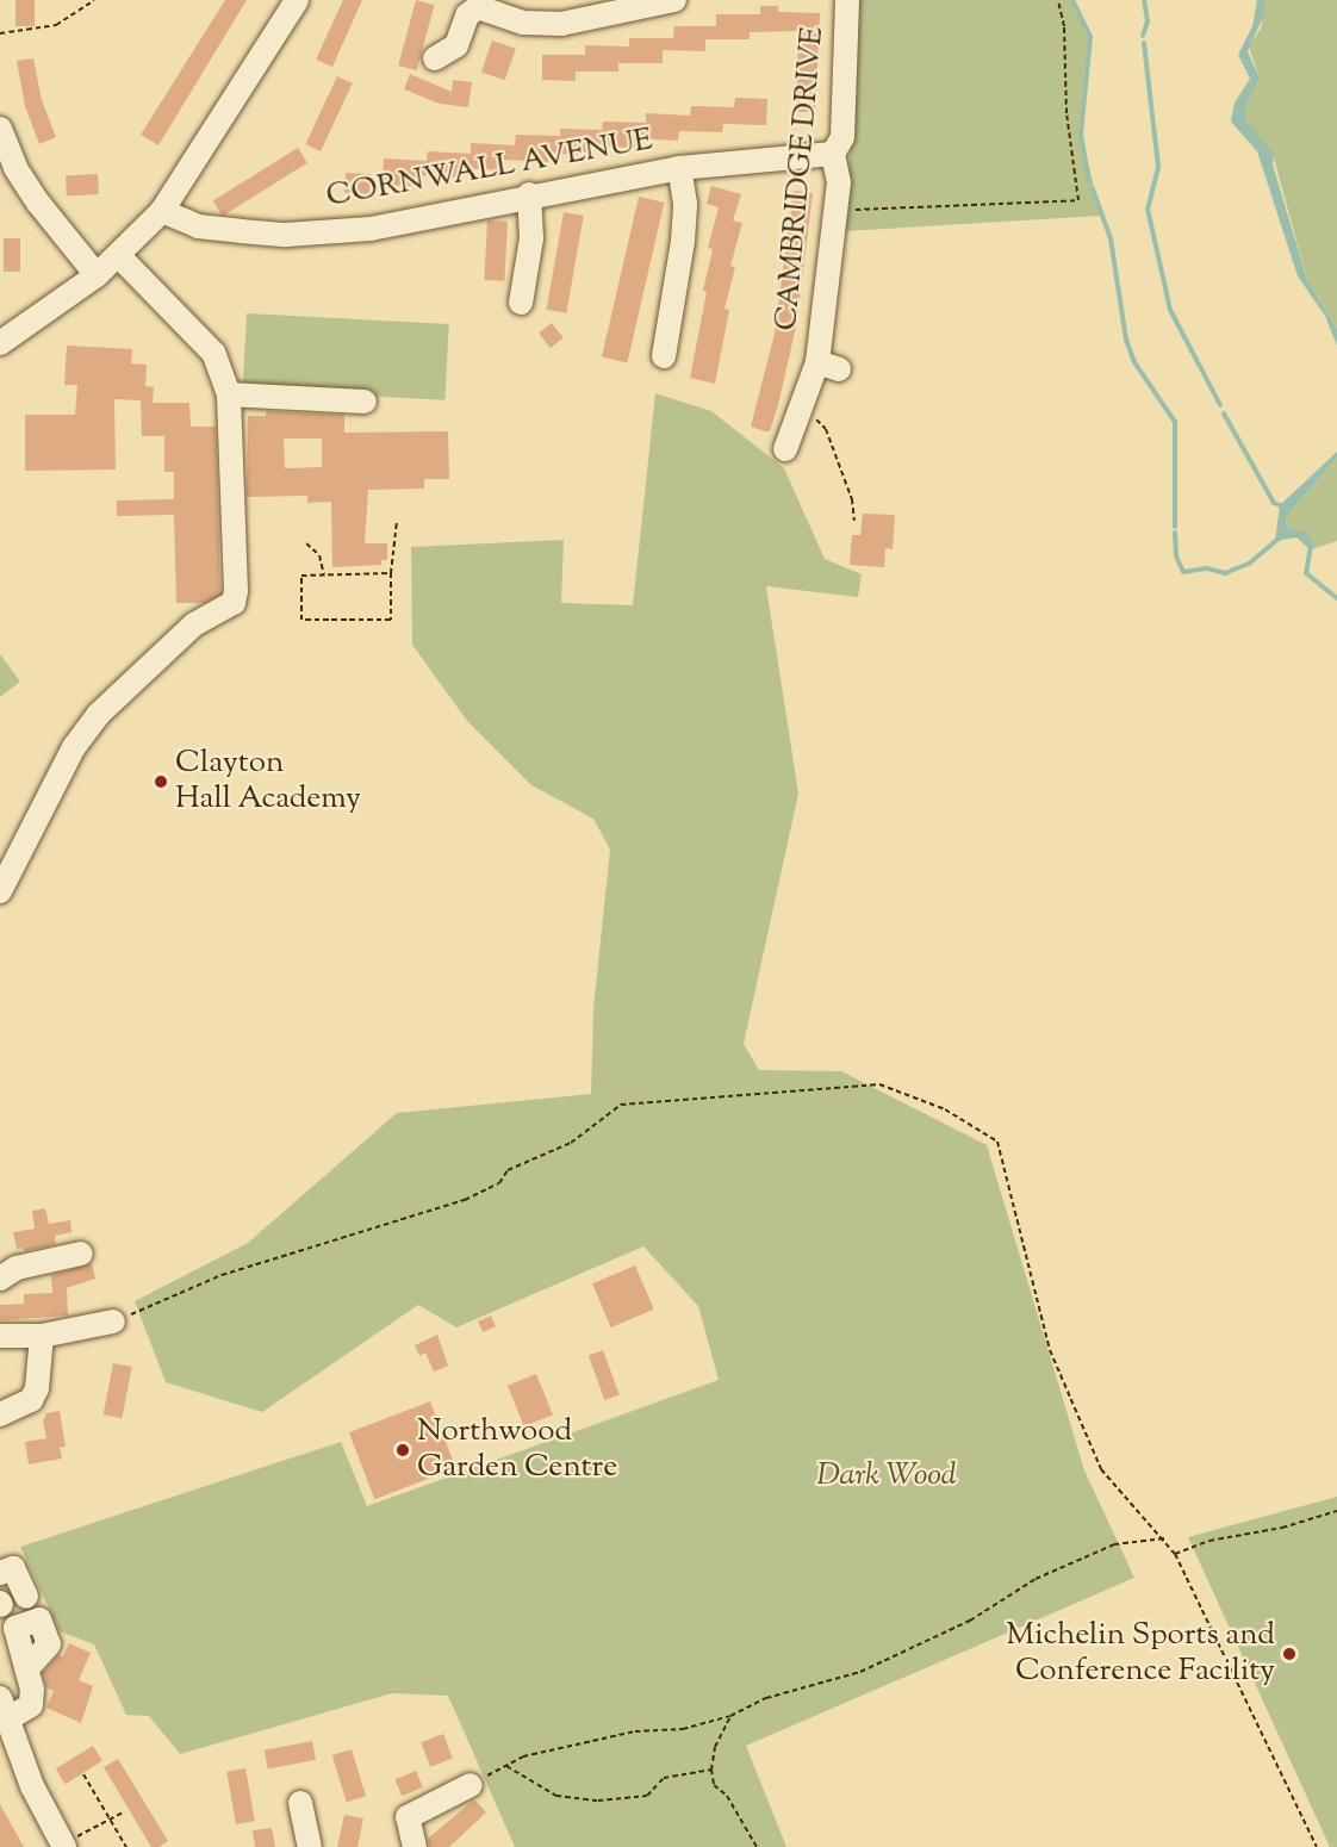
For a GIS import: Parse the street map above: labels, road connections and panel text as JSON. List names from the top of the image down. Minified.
{"streets":{"street":["CORNWALL AVENUE","CAMBRIDGE DRIVE"]},"crossings":[["CORNWALL AVENUE","CAMBRIDGE DRIVE"]],"parks":["Dark Wood"],"places":["Clayton Hall Academy","Northwood Garden Centre","Michelin Sports and Conference Facility"]}
